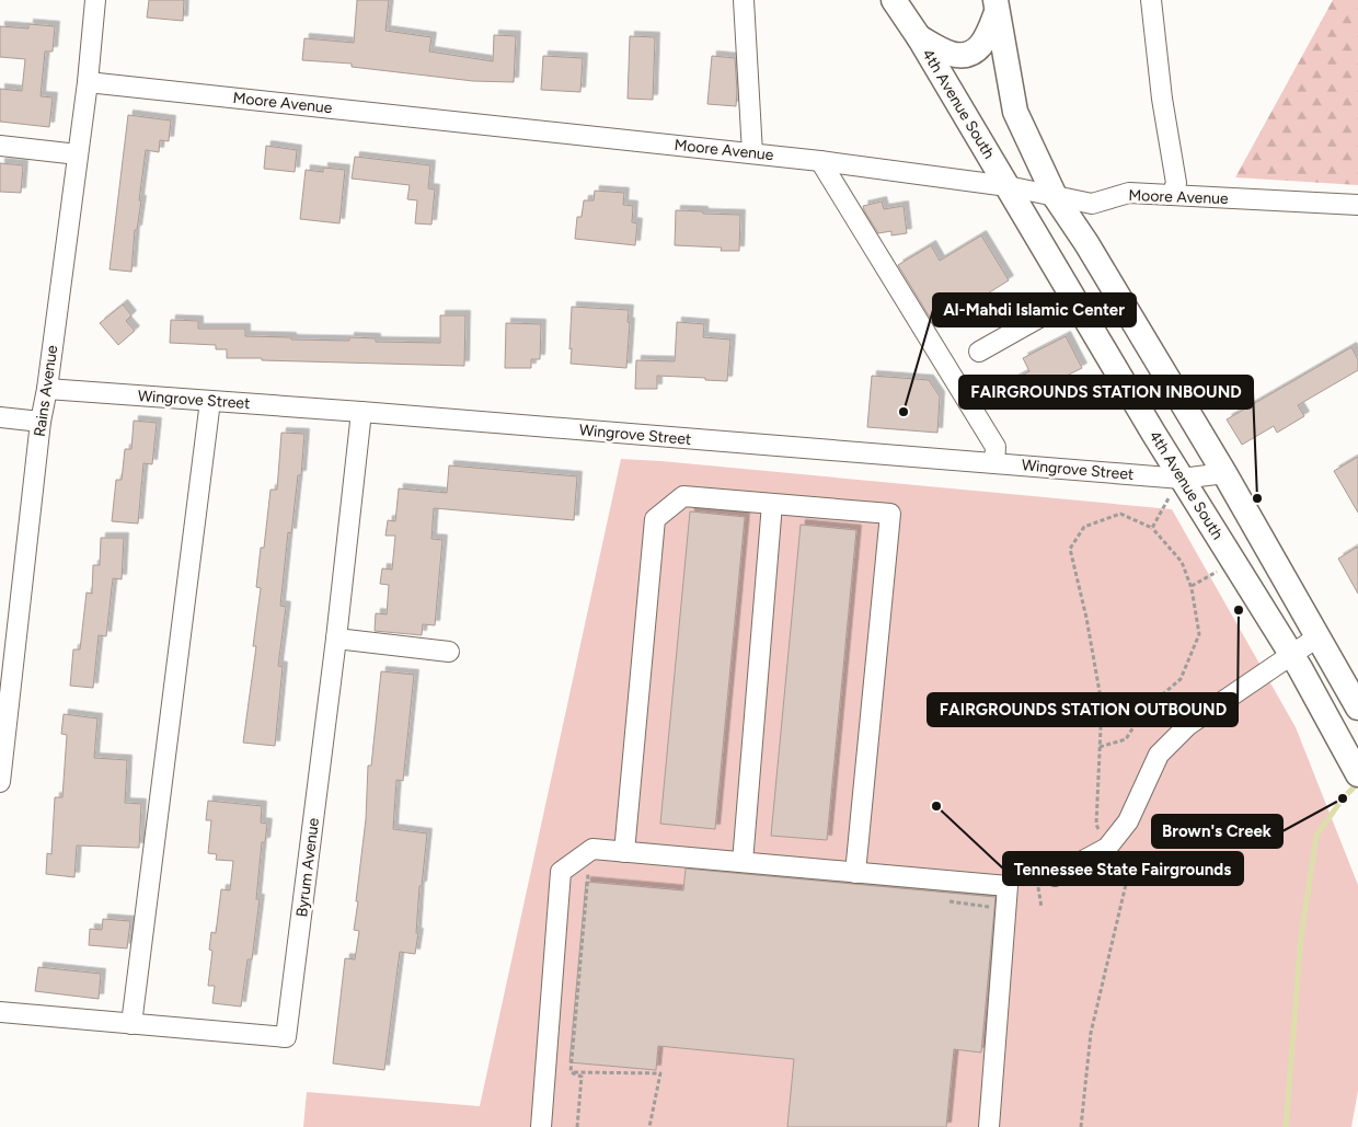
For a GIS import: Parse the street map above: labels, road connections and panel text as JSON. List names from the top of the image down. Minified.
{"streets":{"main road":["4th Avenue South"],"street":["Moore Avenue","Rains Avenue","Wingrove Street","Byrum Avenue"]},"crossings":[["Moore Avenue","4th Avenue South"],["Moore Avenue","Rains Avenue"],["4th Avenue South","Wingrove Street"],["Rains Avenue","Wingrove Street"],["Wingrove Street","Byrum Avenue"]],"places":["Al-Mahdi Islamic Center","FAIRGROUNDS STATION INBOUND","FAIRGROUNDS STATION OUTBOUND","Brown's Creek","Tennessee State Fairgrounds"]}
